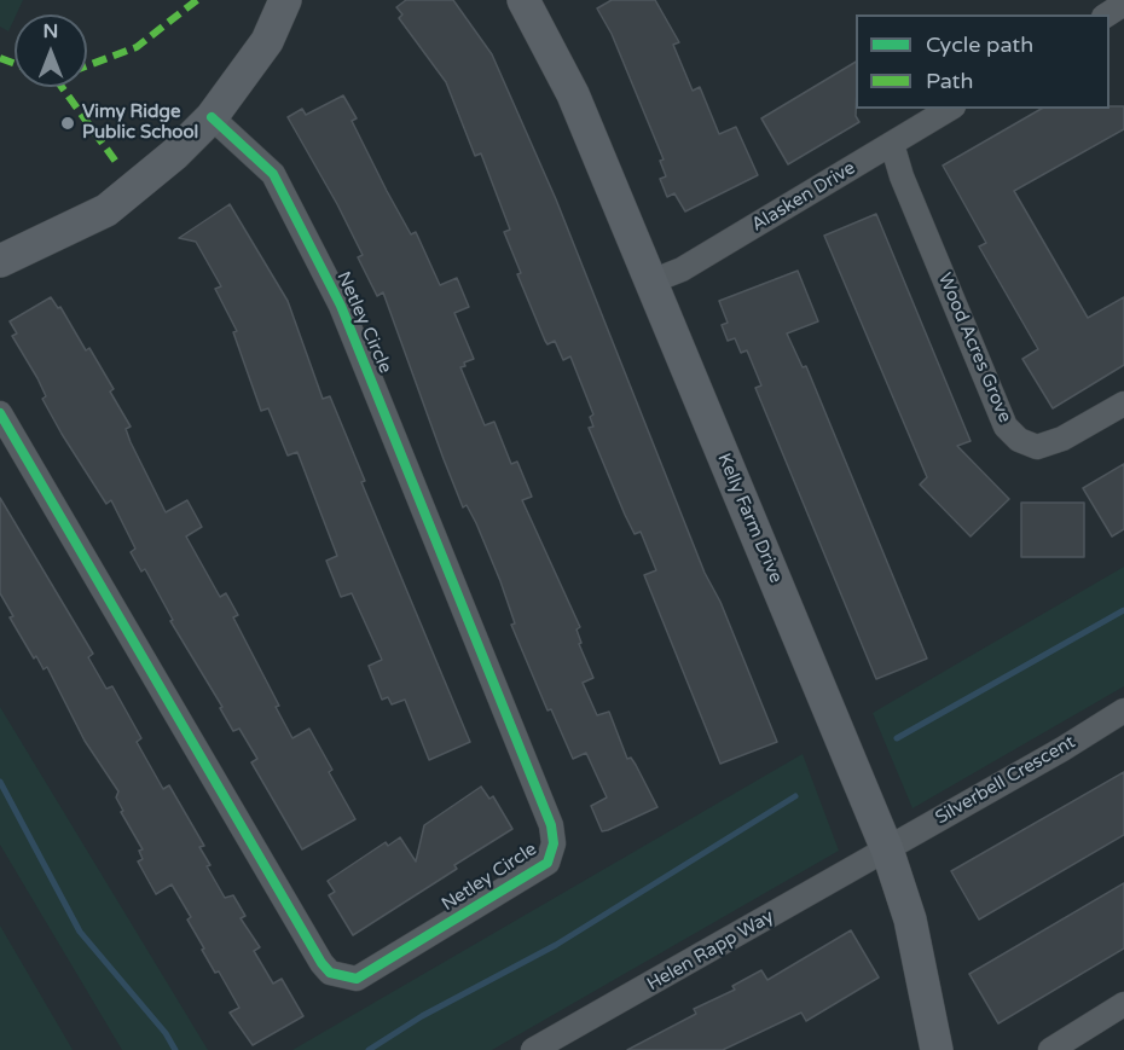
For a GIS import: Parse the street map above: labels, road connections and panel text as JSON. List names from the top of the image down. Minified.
{"streets":{"street":["Alasken Drive","Netley Circle","Wood Acres Grove","Kelly Farm Drive","Silverbell Crescent","Helen Rapp Way"]},"crossings":[["Alasken Drive","Wood Acres Grove"],["Alasken Drive","Kelly Farm Drive"],["Kelly Farm Drive","Silverbell Crescent"],["Kelly Farm Drive","Helen Rapp Way"],["Silverbell Crescent","Helen Rapp Way"]],"places":["Vimy Ridge Public School"],"legend":["Cycle path","Path"],"north":"top"}
